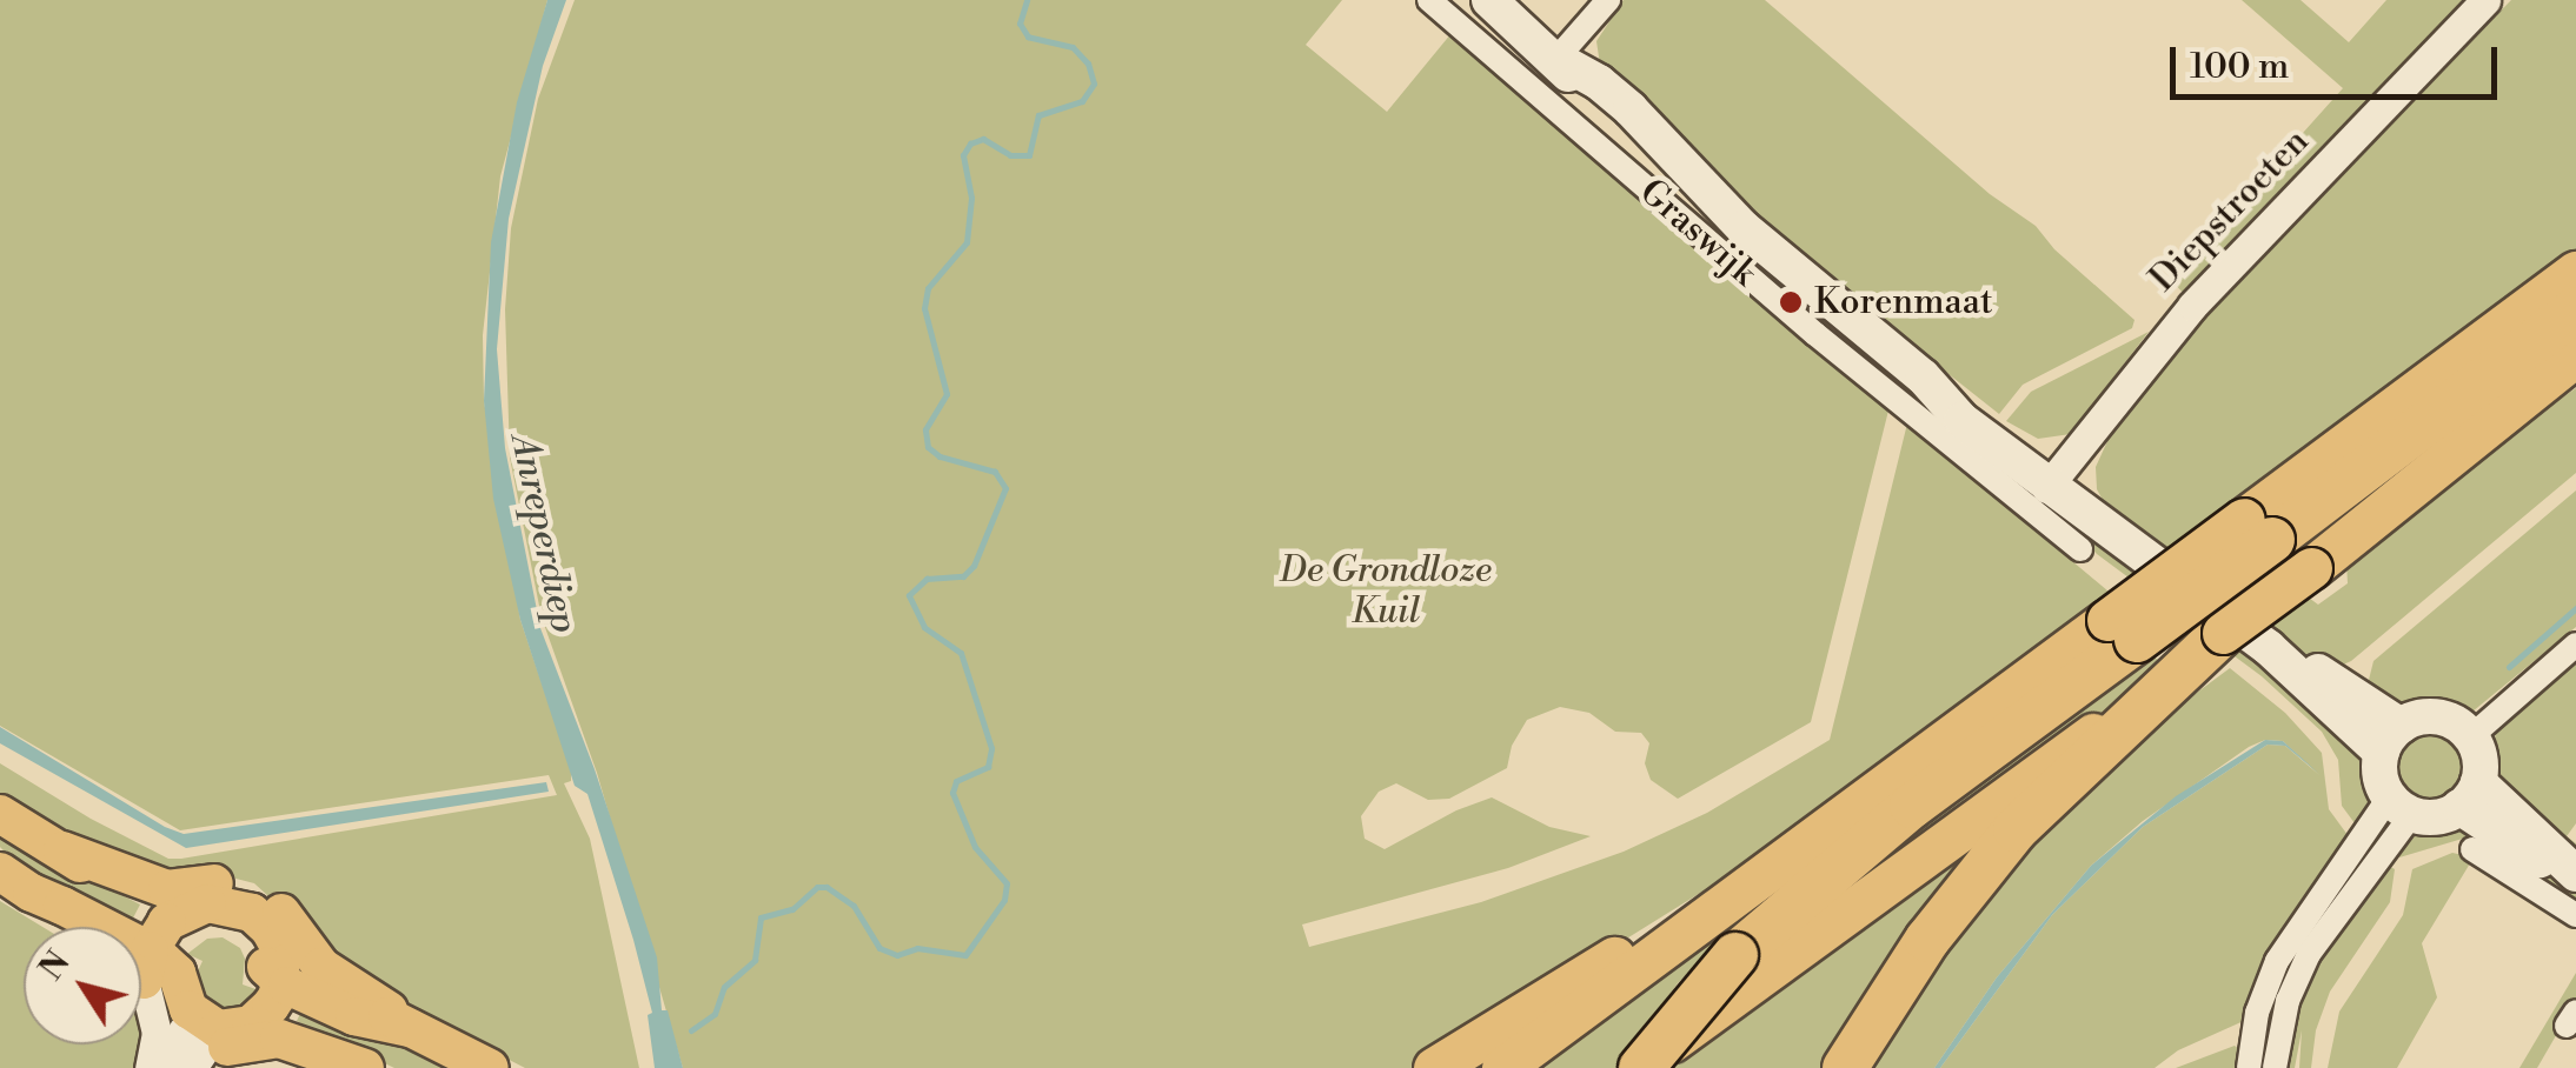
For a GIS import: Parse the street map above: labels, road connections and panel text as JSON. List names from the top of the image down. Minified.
{"streets":{"main road":["Graswijk"],"street":["Diepstroeten"]},"crossings":[["Diepstroeten","Graswijk"]],"water":["Anreperdiep"],"parks":["De Grondloze Kuil"],"places":["Korenmaat"],"scale_bar":"100 m","north":"top left"}
